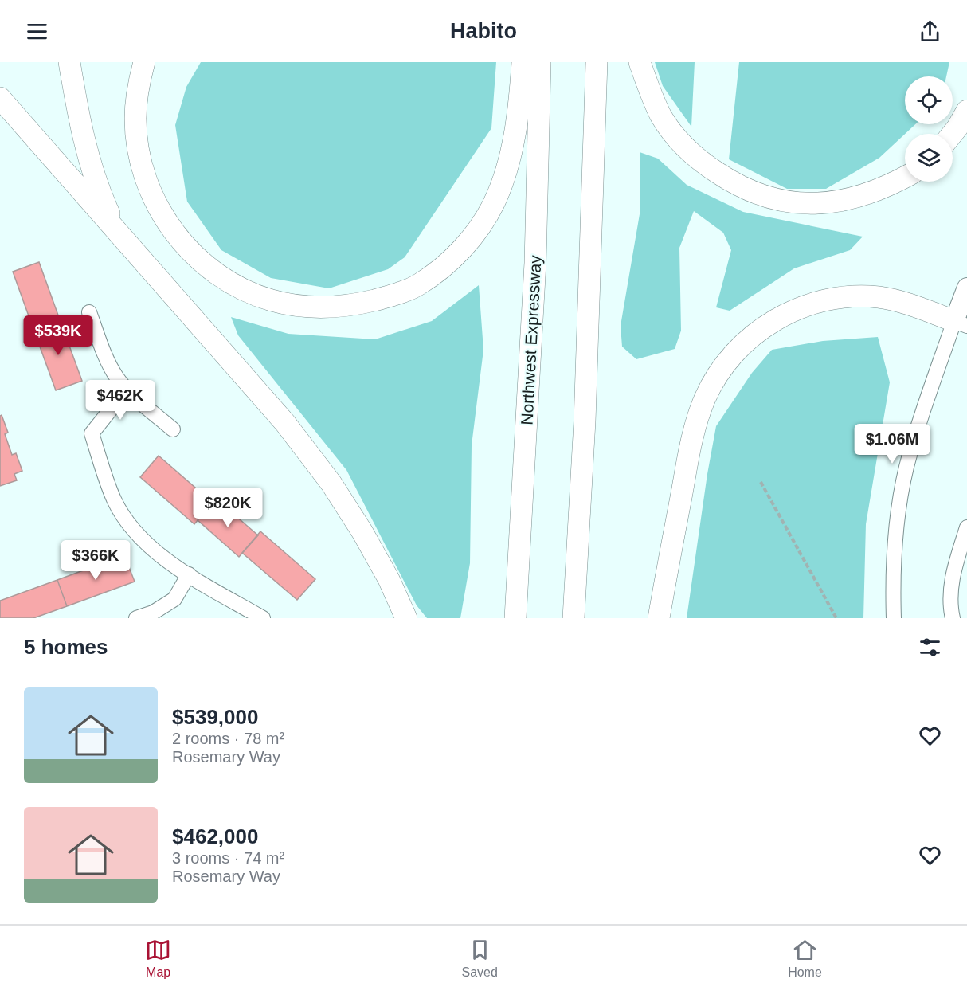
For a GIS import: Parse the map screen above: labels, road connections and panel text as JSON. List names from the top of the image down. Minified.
{"streets":{"highway":["Northwest Expressway"]},"page":{"header":"Habito","price":["$539K","$462K","$1.06M","$820K","$366K"],"heading":"5 homes","list":[{"name":"$539,000","note":"2 rooms · 78 m² · Rosemary Way"},{"name":"$462,000","note":"3 rooms · 74 m² · Rosemary Way"}],"tabs":["Map","Saved","Home"]}}
